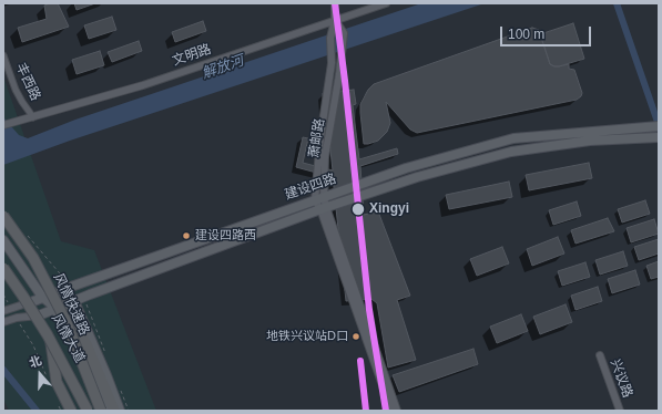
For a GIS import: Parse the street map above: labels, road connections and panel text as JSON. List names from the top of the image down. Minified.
{"streets":{"highway":["风情快速路"],"main road":["建设四路","风情大道"],"street":["文明路","丰西路","萧邮路","兴议路"]},"crossings":[["文明路","丰西路"],["文明路","萧邮路"],["萧邮路","建设四路"],["建设四路","风情大道"]],"water":["解放河"],"places":["Xingyi","建设四路西","地铁兴议站D口"],"scale_bar":"100 m","north":"top"}
